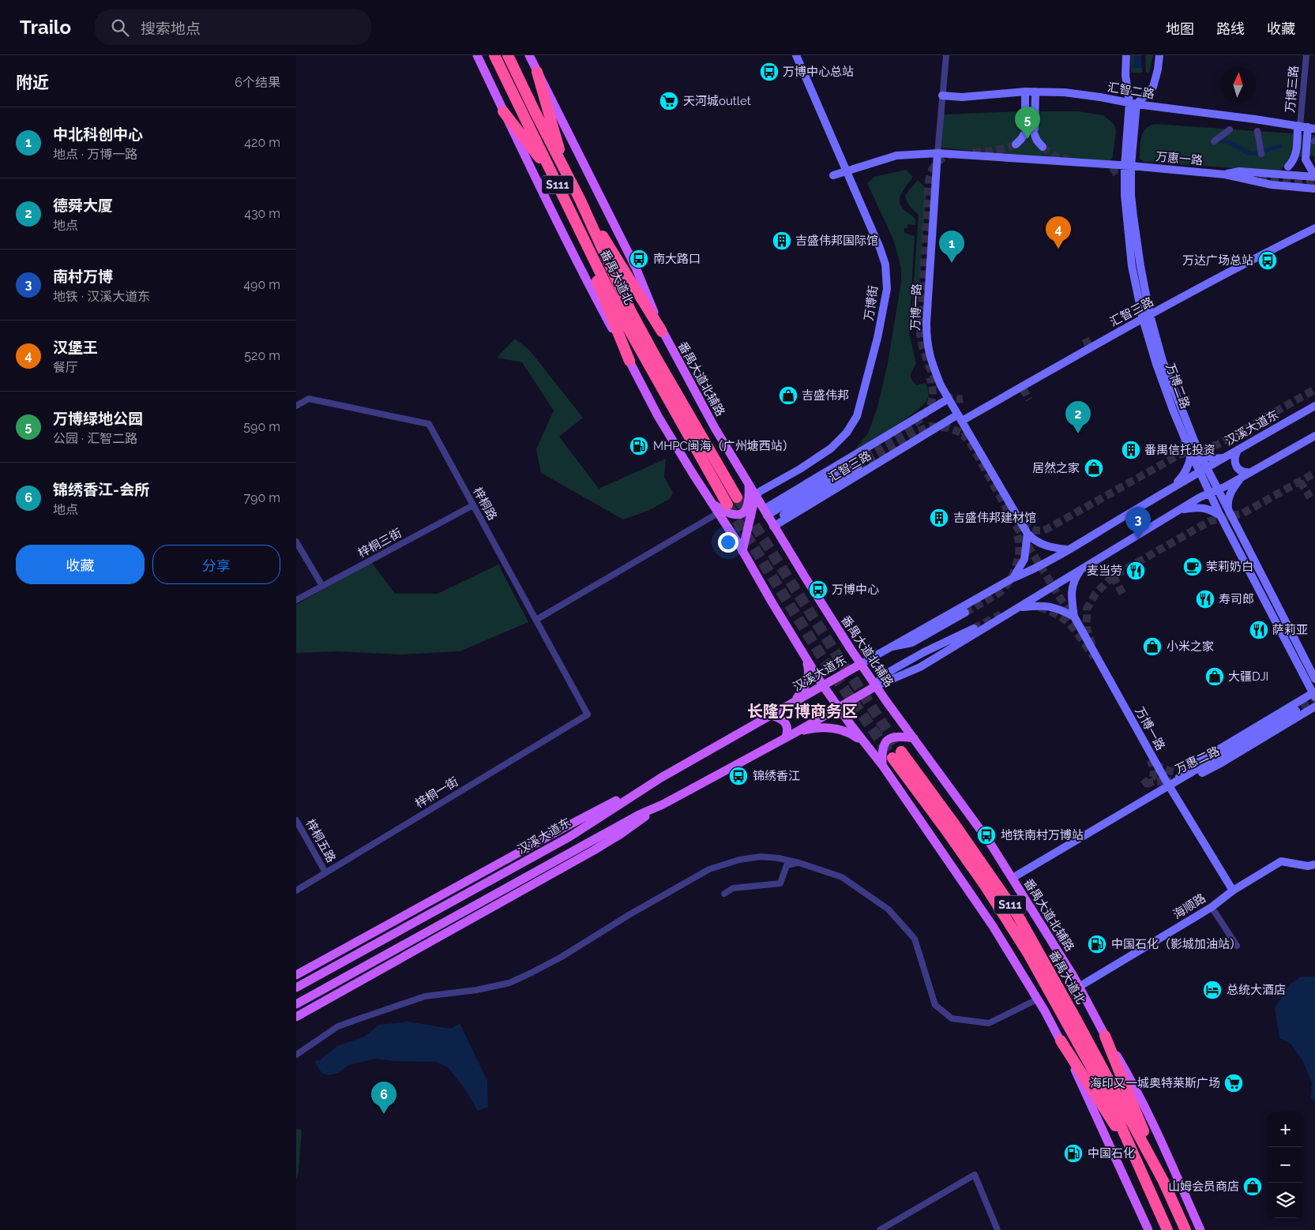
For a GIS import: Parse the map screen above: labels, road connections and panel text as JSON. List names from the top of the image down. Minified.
{"streets":{"highway":["S111","番禺大道北"],"main road":["番禺大道北辅路","汉溪大道东"],"street":["万博三路","汇智二路","万惠一路","万博街","万博一路","汇智三路","万博二路","梓桐路","梓桐三街","万惠二路","梓桐一街","梓桐五路","海顺路"]},"crossings":[["万博三路","汇智二路"],["汇智二路","万博一路"],["汇智二路","万博二路"],["万惠一路","万博街"],["万惠一路","万博一路"],["万惠一路","万博二路"],["万博街","番禺大道北辅路"],["万博一路","汇智三路"],["万博一路","万惠二路"],["万博一路","海顺路"],["汇智三路","番禺大道北辅路"],["汇智三路","万博二路"],["番禺大道北辅路","汉溪大道东"],["番禺大道北辅路","万惠二路"],["番禺大道北辅路","海顺路"],["万博二路","汉溪大道东"],["万博二路","万惠二路"],["梓桐路","梓桐三街"],["梓桐路","梓桐一街"],["梓桐一街","梓桐五路"]],"districts":["长隆万博商务区"],"places":{"bus stop":["万博中心总站","南大路口","万达广场总站","万博中心","锦绣香江","地铁南村万博站"],"supermarket":["天河城outlet","海印又一城奥特莱斯广场"],"building":["吉盛伟邦国际馆","番禺信托投资","吉盛伟邦建材馆"],"shop":["吉盛伟邦","居然之家","小米之家","大疆DJI","山姆会员商店"],"fuel station":["MHPC闽海（广州塘西站）","中国石化（影城加油站）","中国石化"],"cafe":["茉莉奶白"],"restaurant":["麦当劳","寿司郎","萨莉亚"],"hotel":["总统大酒店"]},"north":"top","page":{"header":"Trailo","search":"搜索地点","nav":["地图","路线","收藏"],"heading":["附近","6个结果"],"list":[{"mark":"1","name":"中北科创中心","note":"地点 · 万博一路","value":"420 m"},{"mark":"2","name":"德舜大厦","note":"地点","value":"430 m"},{"mark":"3","name":"南村万博","note":"地铁 · 汉溪大道东","value":"490 m"},{"mark":"4","name":"汉堡王","note":"餐厅","value":"520 m"},{"mark":"5","name":"万博绿地公园","note":"公园 · 汇智二路","value":"590 m"},{"mark":"6","name":"锦绣香江-会所","note":"地点","value":"790 m"}],"pins":["5","4","1","2","3","6"],"buttons":["收藏","分享"],"map_buttons":["+","−"]}}
